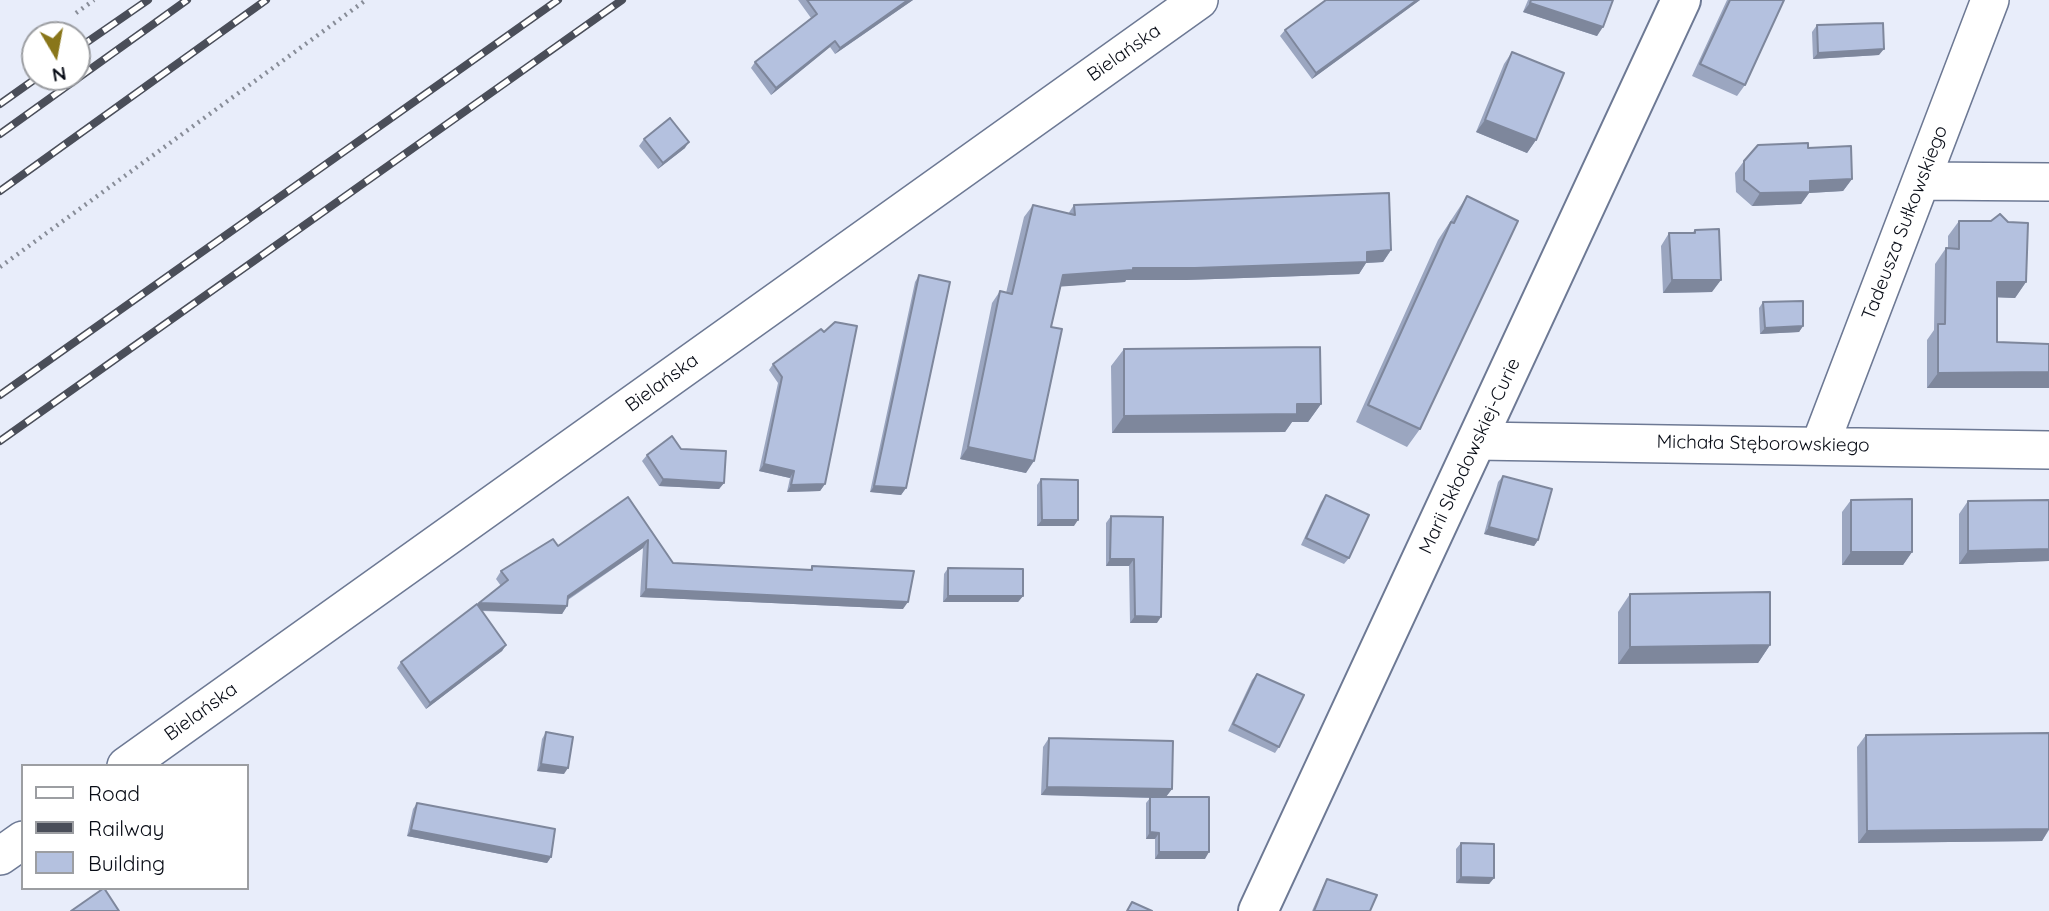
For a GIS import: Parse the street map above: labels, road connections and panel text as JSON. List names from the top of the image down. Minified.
{"streets":{"street":["Bielańska","Tadeusza Sułkowskiego","Michała Stęborowskiego","Marii Skłodowskiej-Curie"]},"crossings":[["Tadeusza Sułkowskiego","Michała Stęborowskiego"],["Michała Stęborowskiego","Marii Skłodowskiej-Curie"]],"legend":["Road","Railway","Building"],"north":"bottom"}
